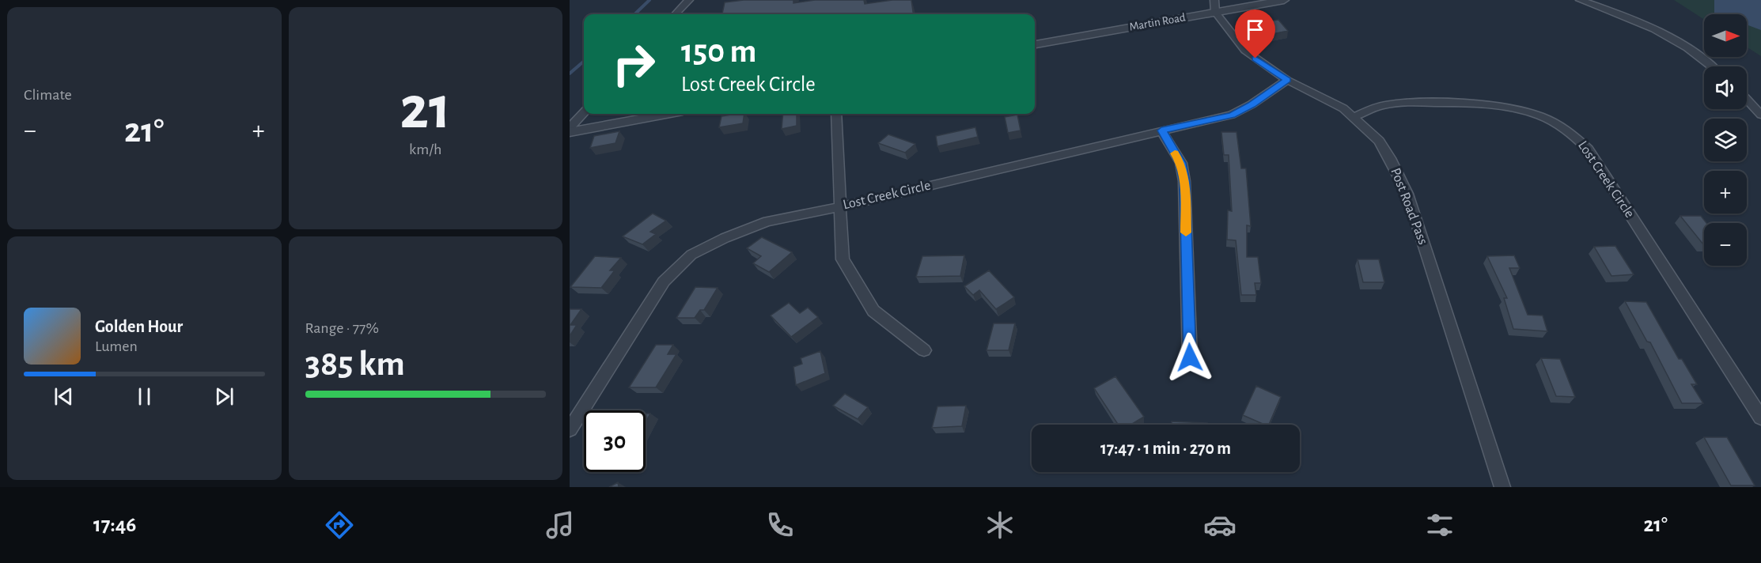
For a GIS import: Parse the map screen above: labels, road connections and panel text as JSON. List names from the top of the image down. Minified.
{"streets":{"street":["Martin Road","Lost Creek Circle","Post Road Pass"]},"crossings":[["Martin Road","Post Road Pass"],["Lost Creek Circle","Post Road Pass"]],"north":"right","page":{"tile":["Climate",["21","km/h"],["Range · 77%","385 km"]],"map_buttons":["+","−"],"turn":["150 m","Lost Creek Circle"],"heat":["−","21°","+"],"song":["Golden Hour","Lumen"],"limit":"30","trip":"17:47 · 1 min · 270 m","tabs":["17:46","21°"]}}
